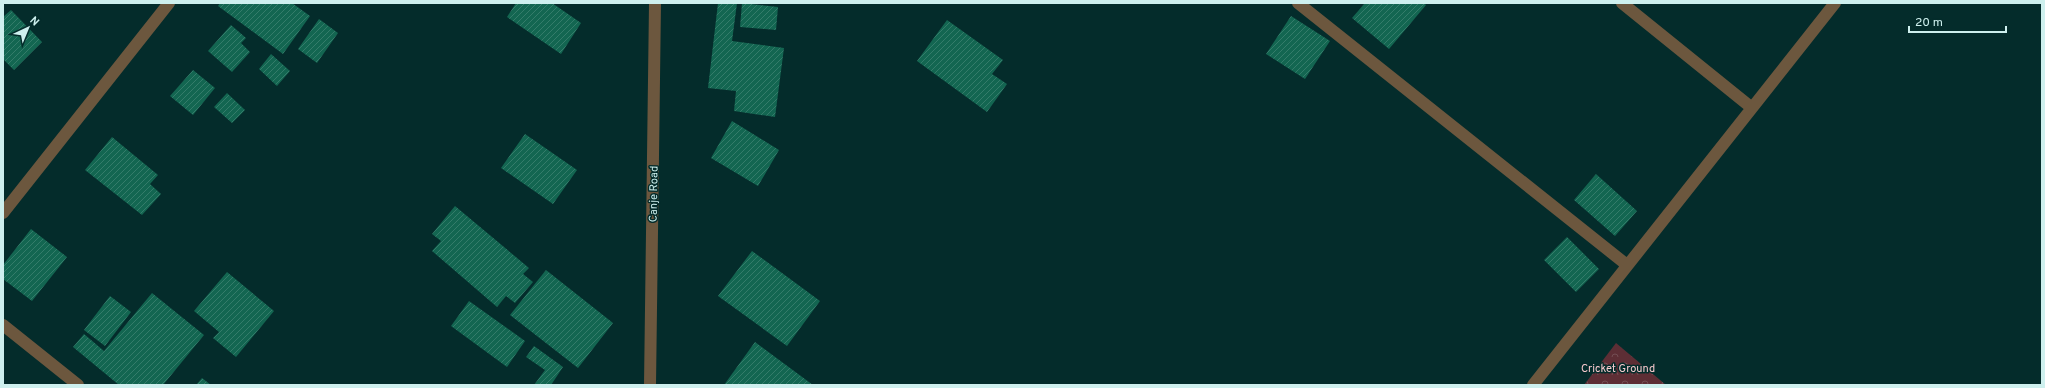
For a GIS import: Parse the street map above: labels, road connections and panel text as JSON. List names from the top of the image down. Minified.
{"streets":{"street":["Canje Road"]},"parks":["Cricket Ground"],"scale_bar":"20 m","north":"top right"}
